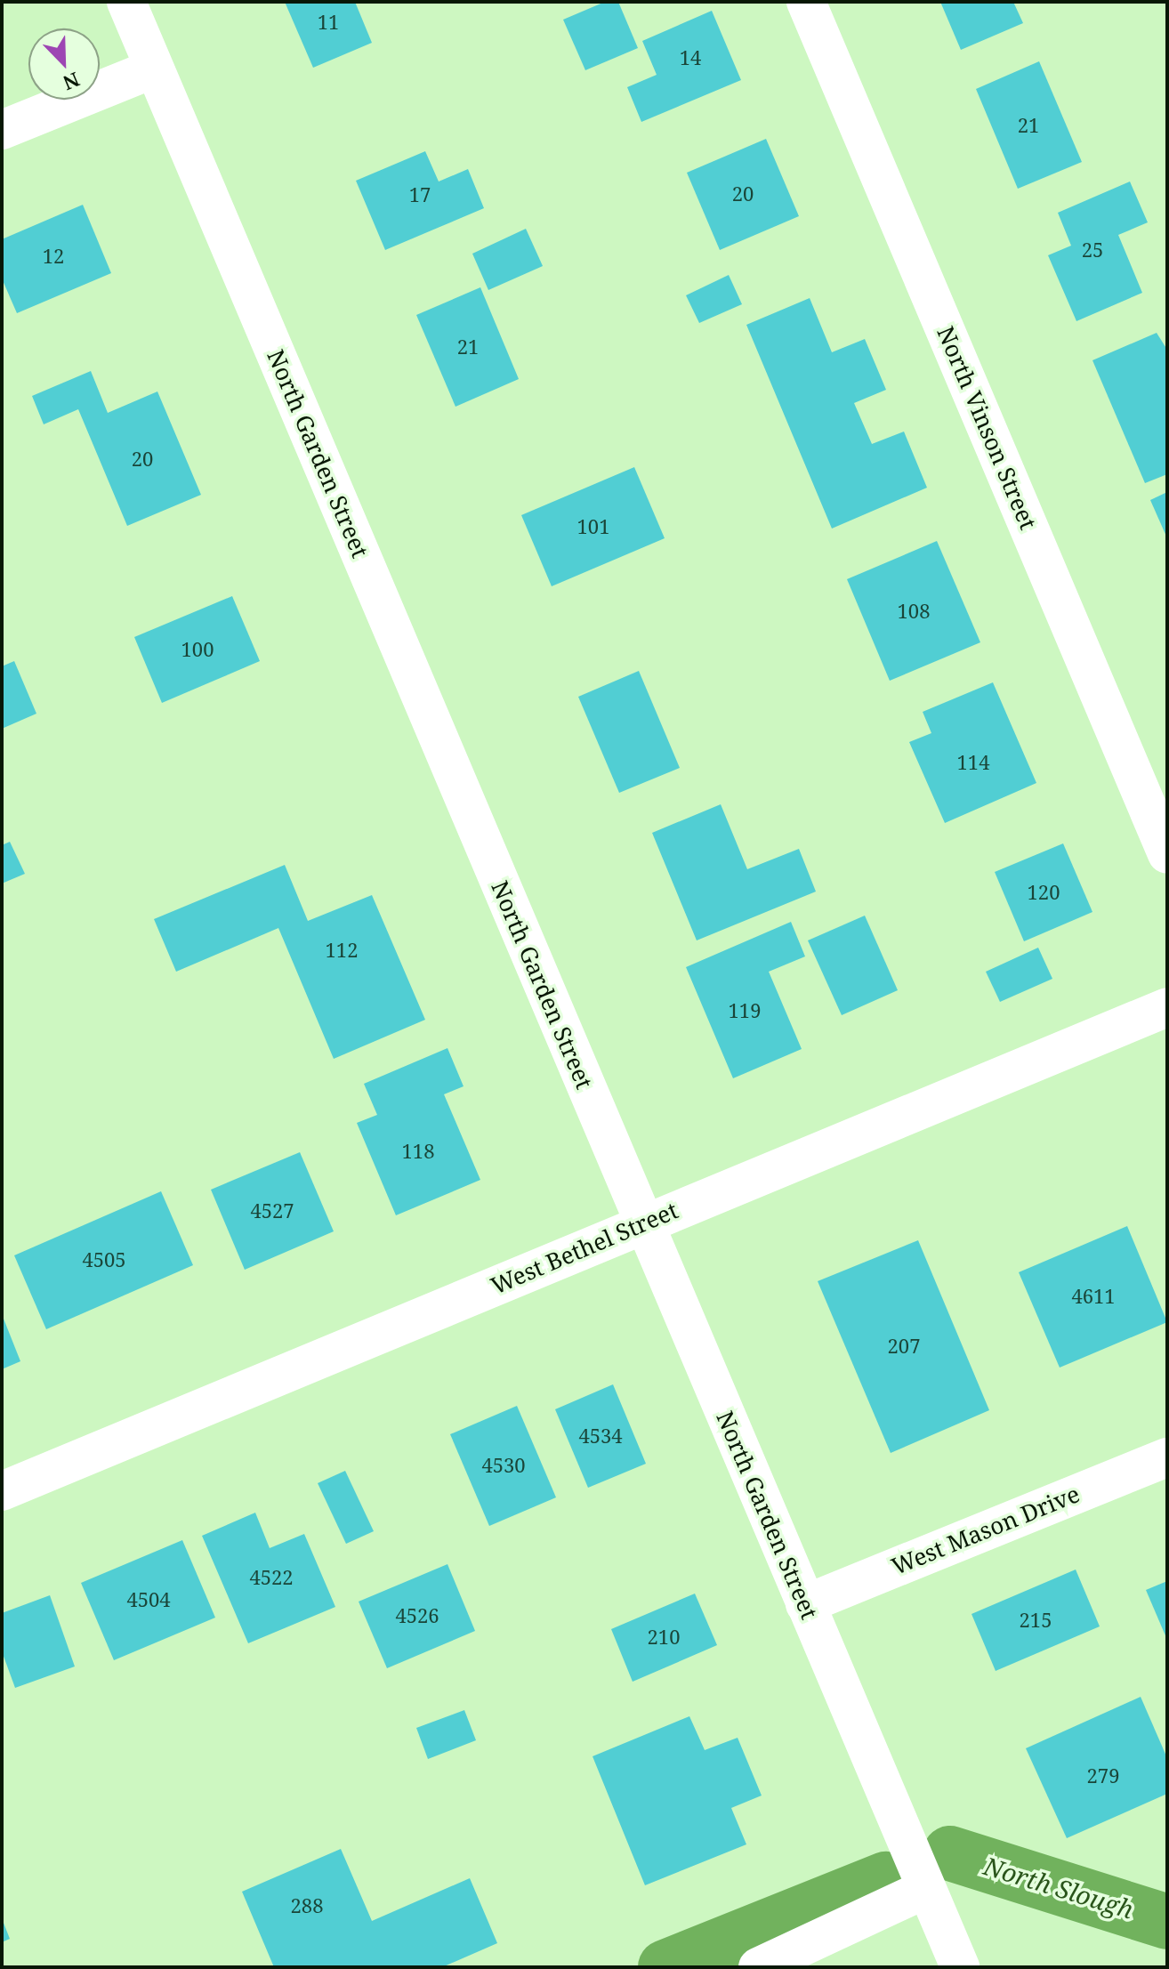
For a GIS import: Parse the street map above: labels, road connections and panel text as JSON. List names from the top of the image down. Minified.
{"streets":{"street":["North Vinson Street","North Garden Street","West Bethel Street","West Mason Drive"]},"crossings":[["North Garden Street","West Bethel Street"],["North Garden Street","West Mason Drive"]],"water":["North Slough"],"house_numbers":["11","14","21","20","17","25","12","21","20","101","108","100","114","120","112","119","118","4527","4505","4611","207","4534","4530","4522","4504","4526","215","210","279","288"],"north":"bottom right"}
